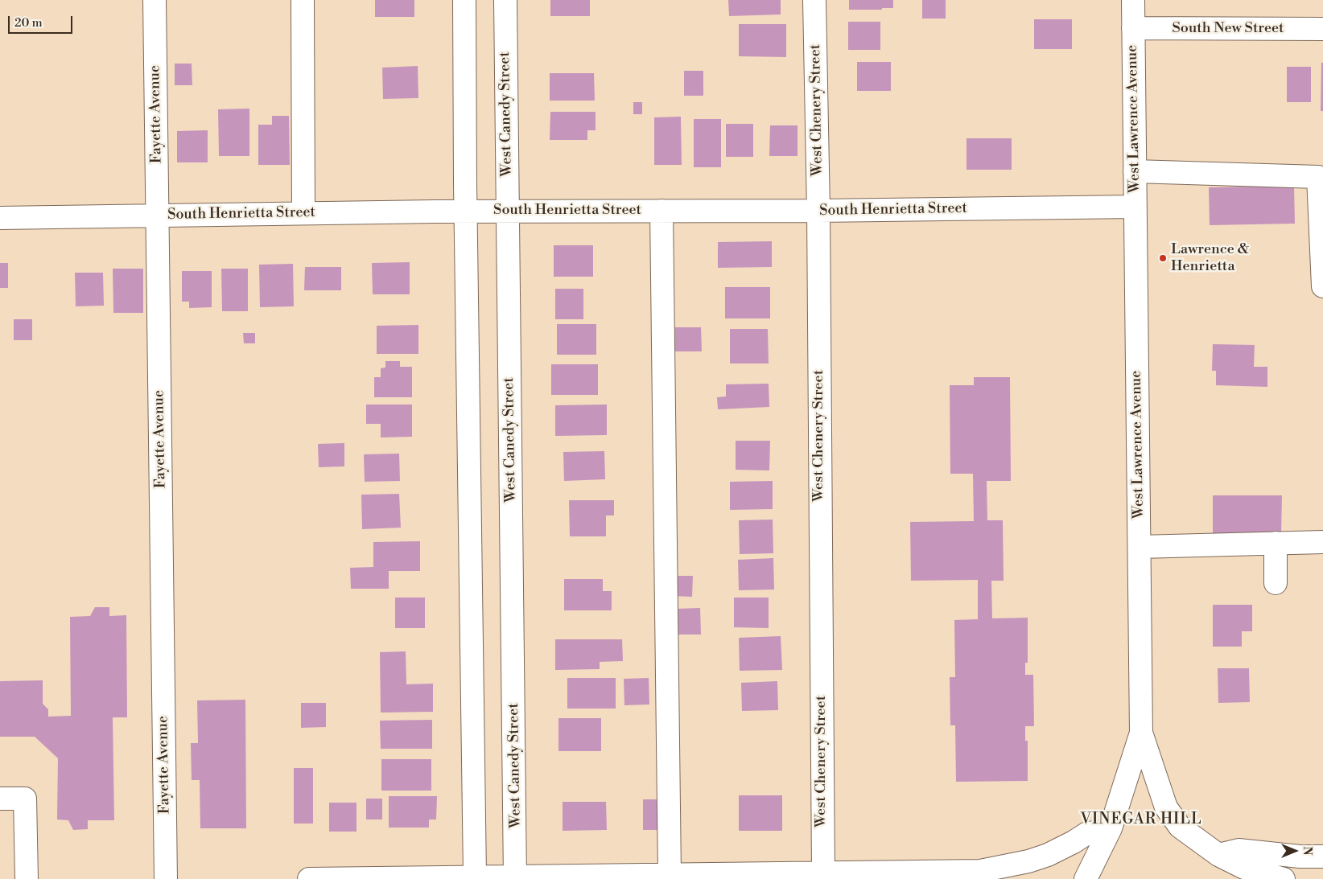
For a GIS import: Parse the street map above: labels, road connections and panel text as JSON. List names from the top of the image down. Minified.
{"streets":{"street":["South New Street","West Chenery Street","Fayette Avenue","West Canedy Street","West Lawrence Avenue","South Henrietta Street"]},"crossings":[["South New Street","West Lawrence Avenue"],["West Chenery Street","South Henrietta Street"],["Fayette Avenue","South Henrietta Street"],["West Canedy Street","South Henrietta Street"],["West Lawrence Avenue","South Henrietta Street"]],"districts":["VINEGAR HILL"],"places":["Lawrence & Henrietta"],"scale_bar":"20 m","north":"right"}
